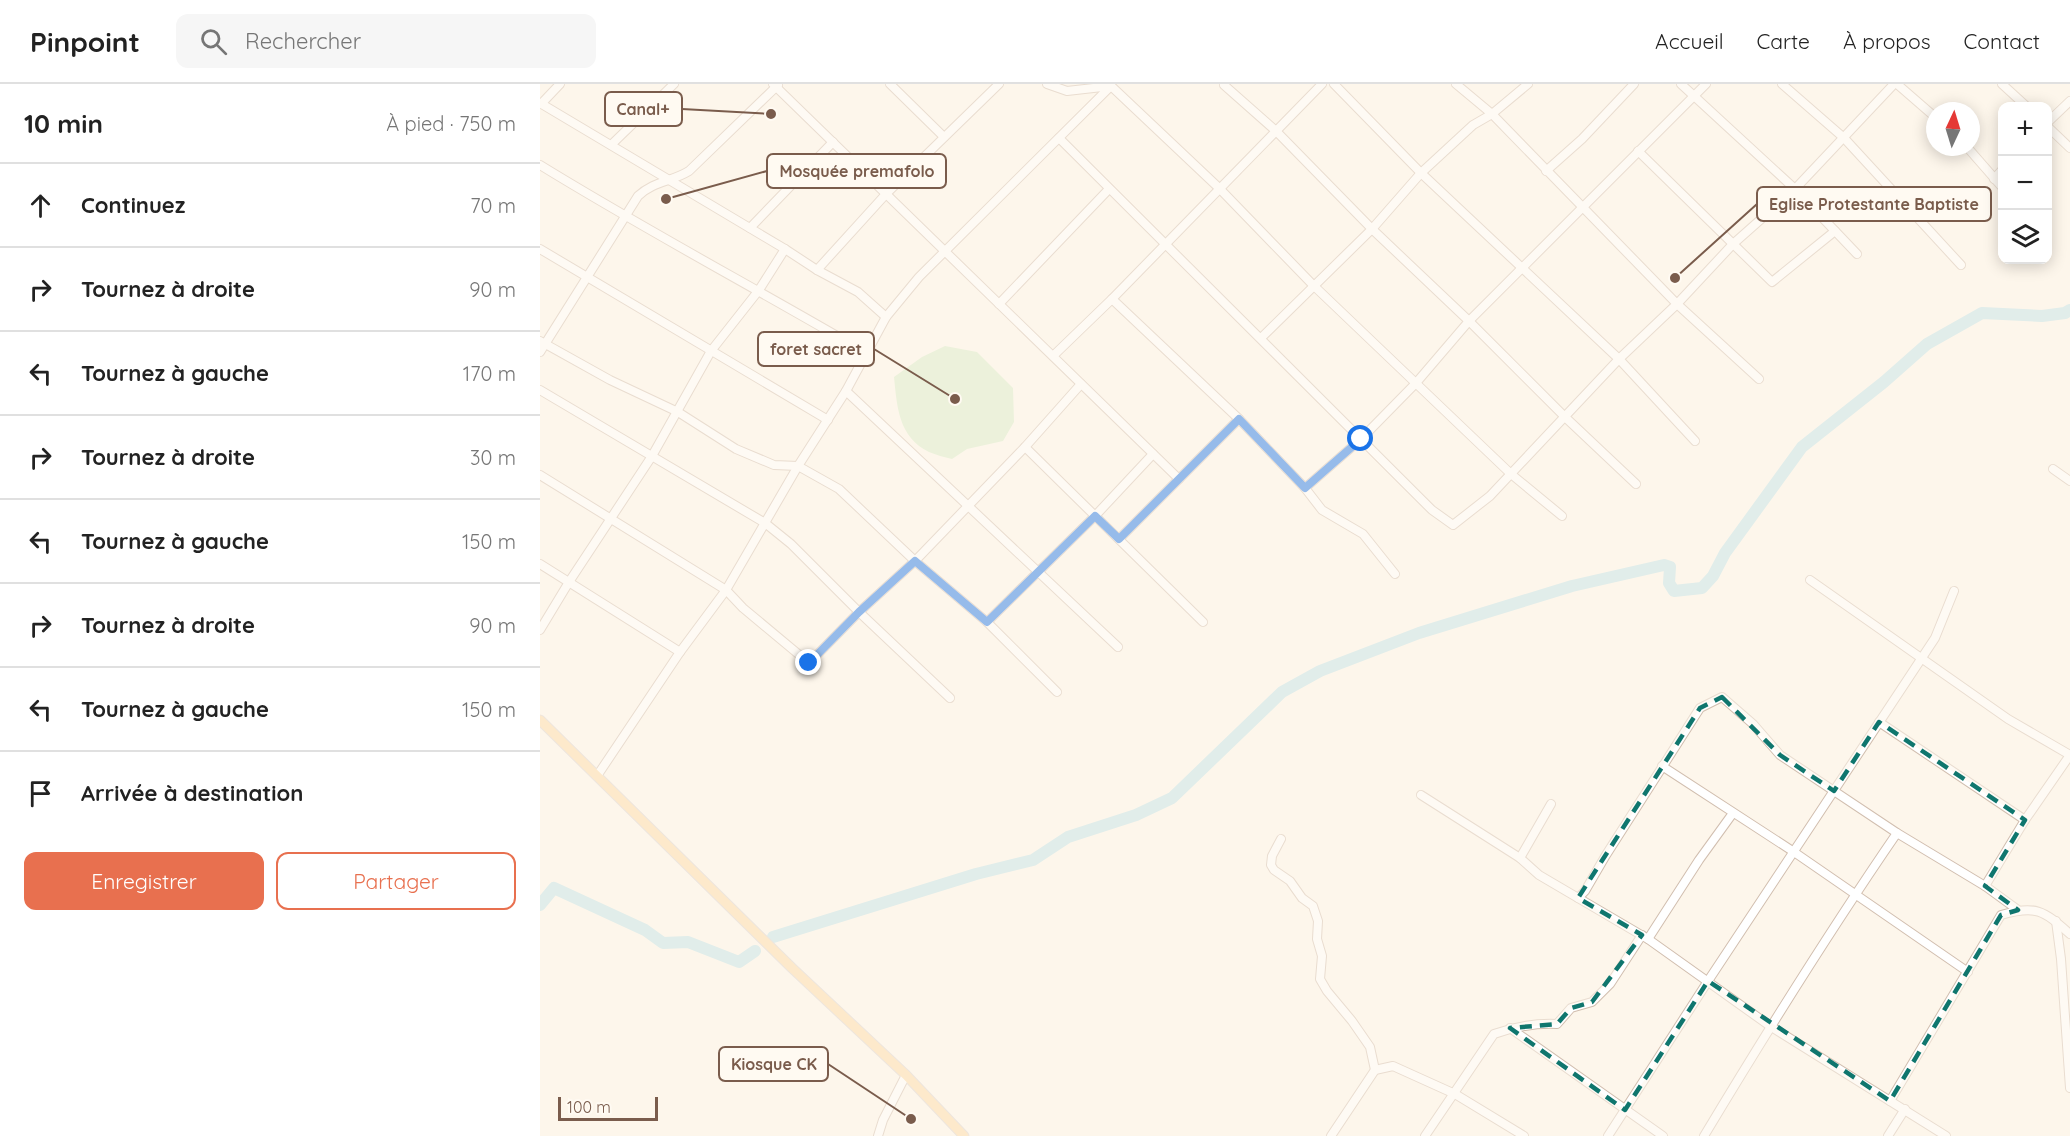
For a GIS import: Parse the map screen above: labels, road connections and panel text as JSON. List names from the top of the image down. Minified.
{"places":["Canal+","Mosquée premafolo","Eglise Protestante Baptiste","foret sacret","Kiosque CK"],"scale_bar":"100 m","north":"top","page":{"header":"Pinpoint","search":"Rechercher","nav":["Accueil","Carte","À propos","Contact"],"heading":["10 min","À pied · 750 m"],"map_buttons":["+","−"],"list":[["Continuez","70 m"],["Tournez à droite","90 m"],["Tournez à gauche","170 m"],["Tournez à droite","30 m"],["Tournez à gauche","150 m"],["Tournez à droite","90 m"],["Tournez à gauche","150 m"],"Arrivée à destination"],"buttons":["Enregistrer","Partager"],"scale":"100 m"}}
